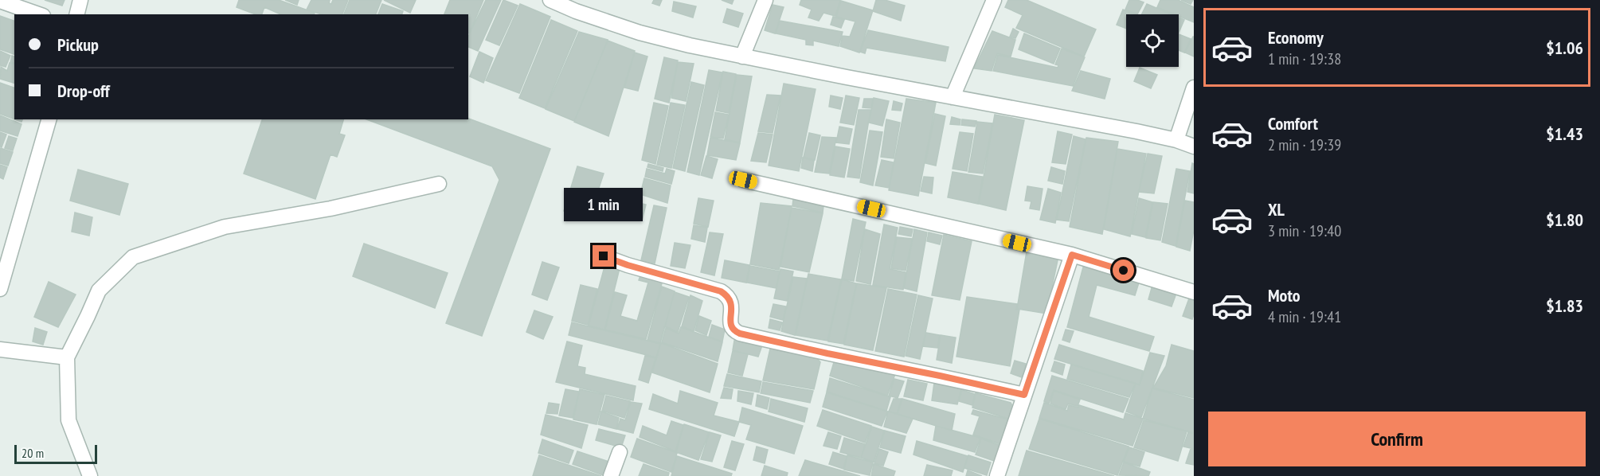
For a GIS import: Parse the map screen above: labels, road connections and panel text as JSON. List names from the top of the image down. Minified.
{"scale_bar":"20 m","page":{"list":[{"name":"Economy","note":"1 min · 19:38","value":"$1.06"},{"name":"Comfort","note":"2 min · 19:39","value":"$1.43"},{"name":"XL","note":"3 min · 19:40","value":"$1.80"},{"name":"Moto","note":"4 min · 19:41","value":"$1.83"}],"banner":["Pickup","Drop-off"],"bubble":"1 min","buttons":"Confirm","scale":"20 m"}}
